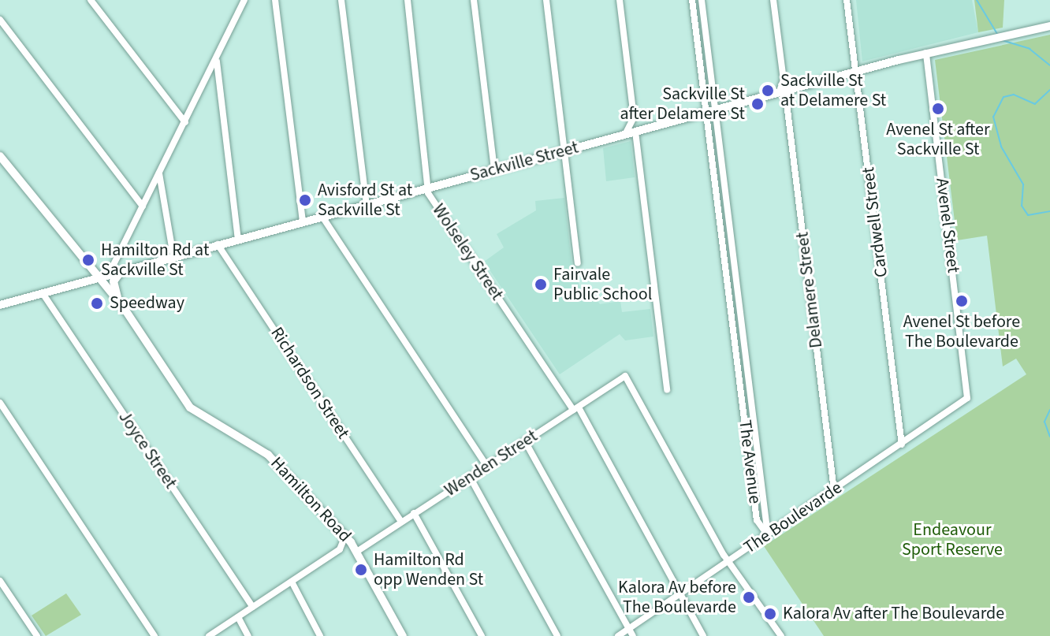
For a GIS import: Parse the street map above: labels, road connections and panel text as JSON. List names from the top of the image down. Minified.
{"streets":{"main road":["Sackville Street","Hamilton Road"],"street":["Cardwell Street","Avenel Street","Wolseley Street","Delamere Street","Richardson Street","Joyce Street","The Avenue","Wenden Street","The Boulevarde"]},"crossings":[["Sackville Street","Cardwell Street"],["Sackville Street","Avenel Street"],["Sackville Street","Wolseley Street"],["Sackville Street","Delamere Street"],["Sackville Street","Richardson Street"],["Sackville Street","Joyce Street"],["Sackville Street","The Avenue"],["Sackville Street","Hamilton Road"],["Cardwell Street","The Boulevarde"],["Avenel Street","The Boulevarde"],["Wolseley Street","Wenden Street"],["Wolseley Street","The Boulevarde"],["Delamere Street","The Boulevarde"],["Richardson Street","Wenden Street"],["The Avenue","The Boulevarde"],["Wenden Street","Hamilton Road"],["Wenden Street","The Boulevarde"]],"parks":["Endeavour Sport Reserve"],"places":["Sackville St at Delamere St","Sackville St after Delamere St","Avenel St after Sackville St","Avisford St at Sackville St","Hamilton Rd at Sackville St","Fairvale Public School","Avenel St before The Boulevarde","Speedway","Hamilton Rd opp Wenden St","Kalora Av before The Boulevarde","Kalora Av after The Boulevarde"]}
